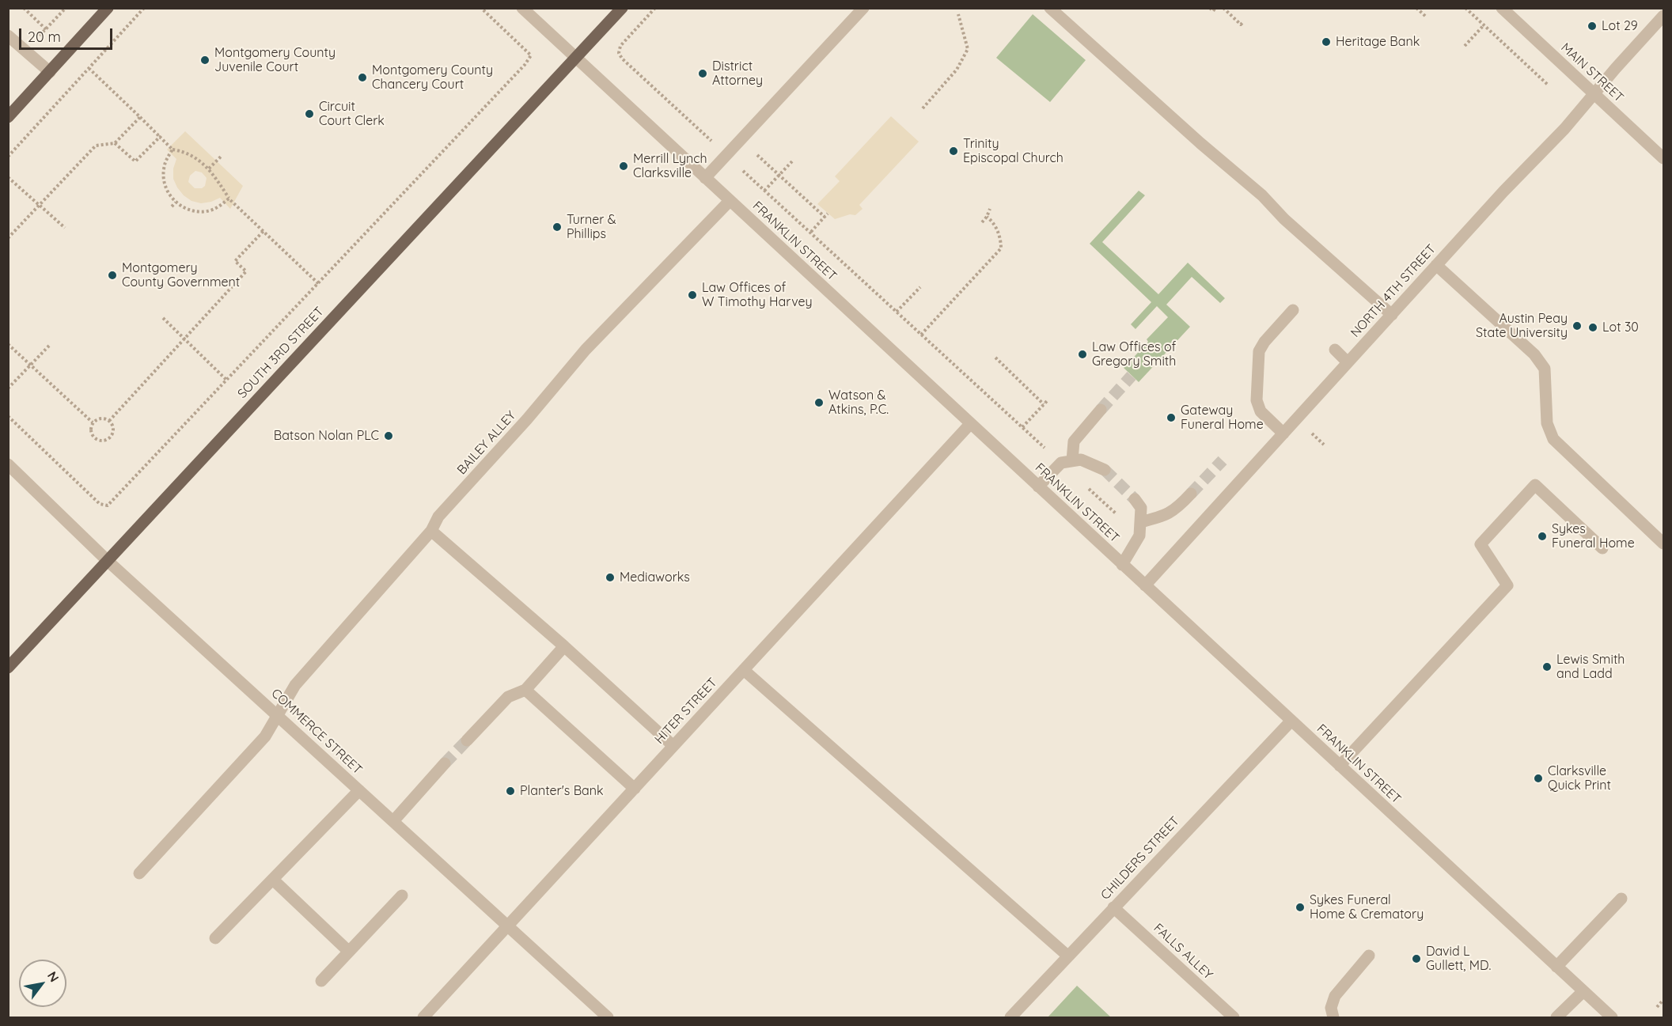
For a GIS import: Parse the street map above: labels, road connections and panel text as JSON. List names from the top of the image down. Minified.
{"streets":{"main road":["SOUTH 3RD STREET"],"street":["MAIN STREET","FRANKLIN STREET","NORTH 4TH STREET","BAILEY ALLEY","HITER STREET","COMMERCE STREET","CHILDERS STREET","FALLS ALLEY"]},"crossings":[["MAIN STREET","NORTH 4TH STREET"],["FRANKLIN STREET","NORTH 4TH STREET"],["FRANKLIN STREET","SOUTH 3RD STREET"],["FRANKLIN STREET","BAILEY ALLEY"],["FRANKLIN STREET","HITER STREET"],["FRANKLIN STREET","CHILDERS STREET"],["SOUTH 3RD STREET","COMMERCE STREET"],["BAILEY ALLEY","COMMERCE STREET"],["HITER STREET","COMMERCE STREET"],["CHILDERS STREET","FALLS ALLEY"]],"places":["Lot 29","Heritage Bank","Montgomery County Juvenile Court","District Attorney","Montgomery County Chancery Court","Circuit Court Clerk","Trinity Episcopal Church","Merrill Lynch Clarksville","Turner & Phillips","Montgomery County Government","Law Offices of W Timothy Harvey","Austin Peay State University","Lot 30","Law Offices of Gregory Smith","Watson & Atkins, P.C.","Gateway Funeral Home","Batson Nolan PLC","Sykes Funeral Home","Mediaworks","Lewis Smith and Ladd","Clarksville Quick Print","Planter's Bank","Sykes Funeral Home & Crematory","David L Gullett, MD."],"scale_bar":"20 m","north":"top right"}
